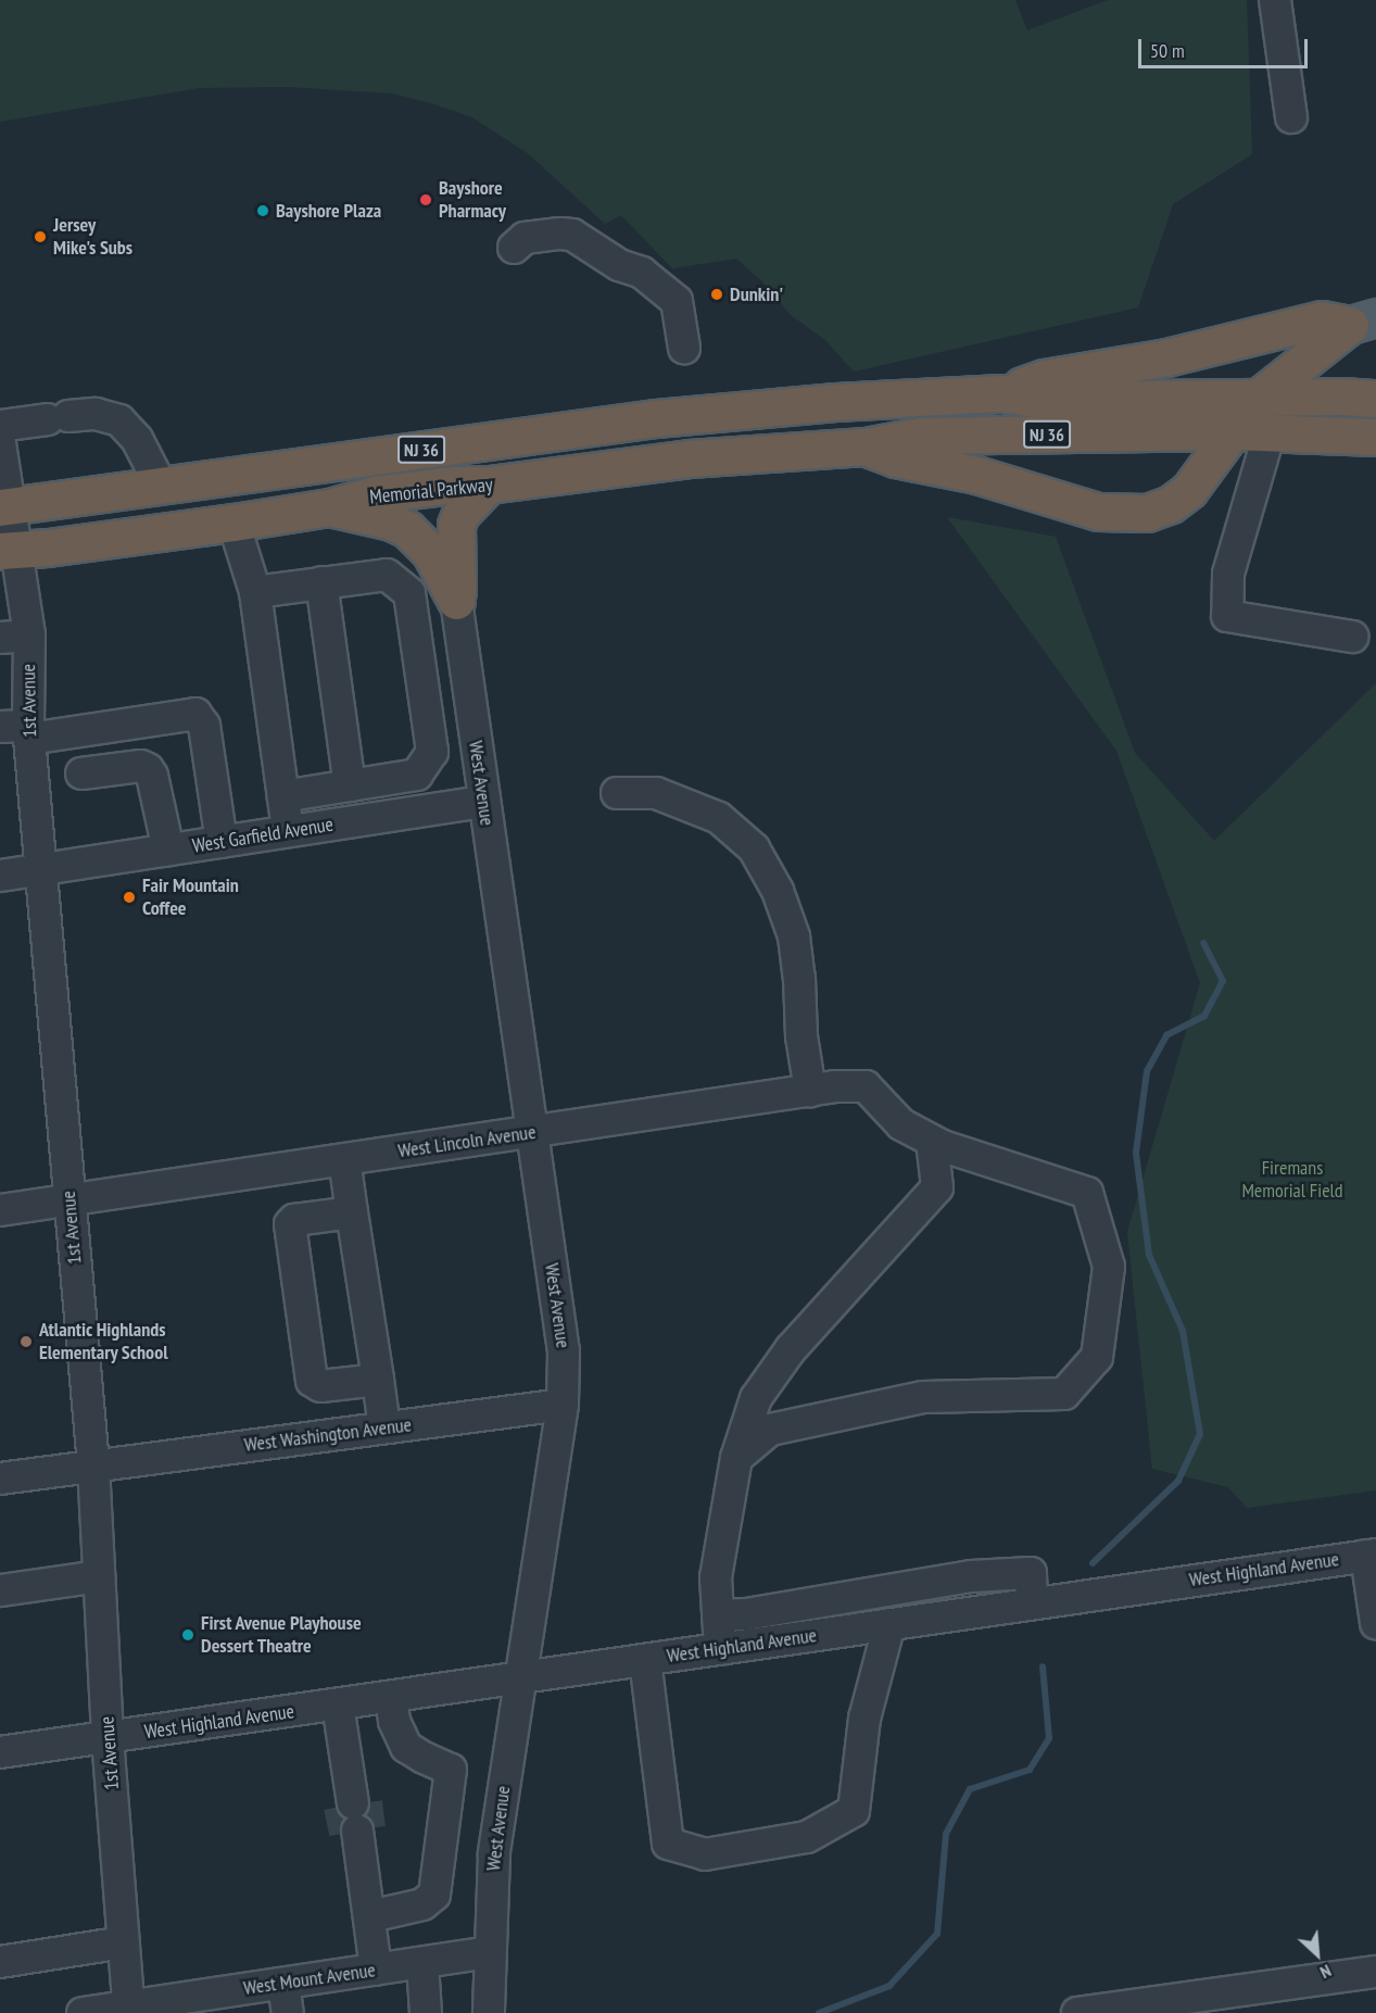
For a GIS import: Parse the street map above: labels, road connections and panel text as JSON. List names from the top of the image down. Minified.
{"streets":{"highway":["NJ 36","Memorial Parkway"],"street":["1st Avenue","West Avenue","West Garfield Avenue","West Lincoln Avenue","West Washington Avenue","West Highland Avenue","West Mount Avenue"]},"crossings":[["NJ 36","Memorial Parkway"],["Memorial Parkway","1st Avenue"],["1st Avenue","West Garfield Avenue"],["1st Avenue","West Lincoln Avenue"],["1st Avenue","West Washington Avenue"],["1st Avenue","West Highland Avenue"],["1st Avenue","West Mount Avenue"],["West Avenue","West Garfield Avenue"],["West Avenue","West Lincoln Avenue"],["West Avenue","West Washington Avenue"],["West Avenue","West Highland Avenue"],["West Avenue","West Mount Avenue"]],"parks":["Firemans Memorial Field"],"places":["Bayshore Pharmacy","Bayshore Plaza","Jersey Mike's Subs","Dunkin'","Fair Mountain Coffee","Atlantic Highlands Elementary School","First Avenue Playhouse Dessert Theatre"],"scale_bar":"50 m","north":"bottom right"}
